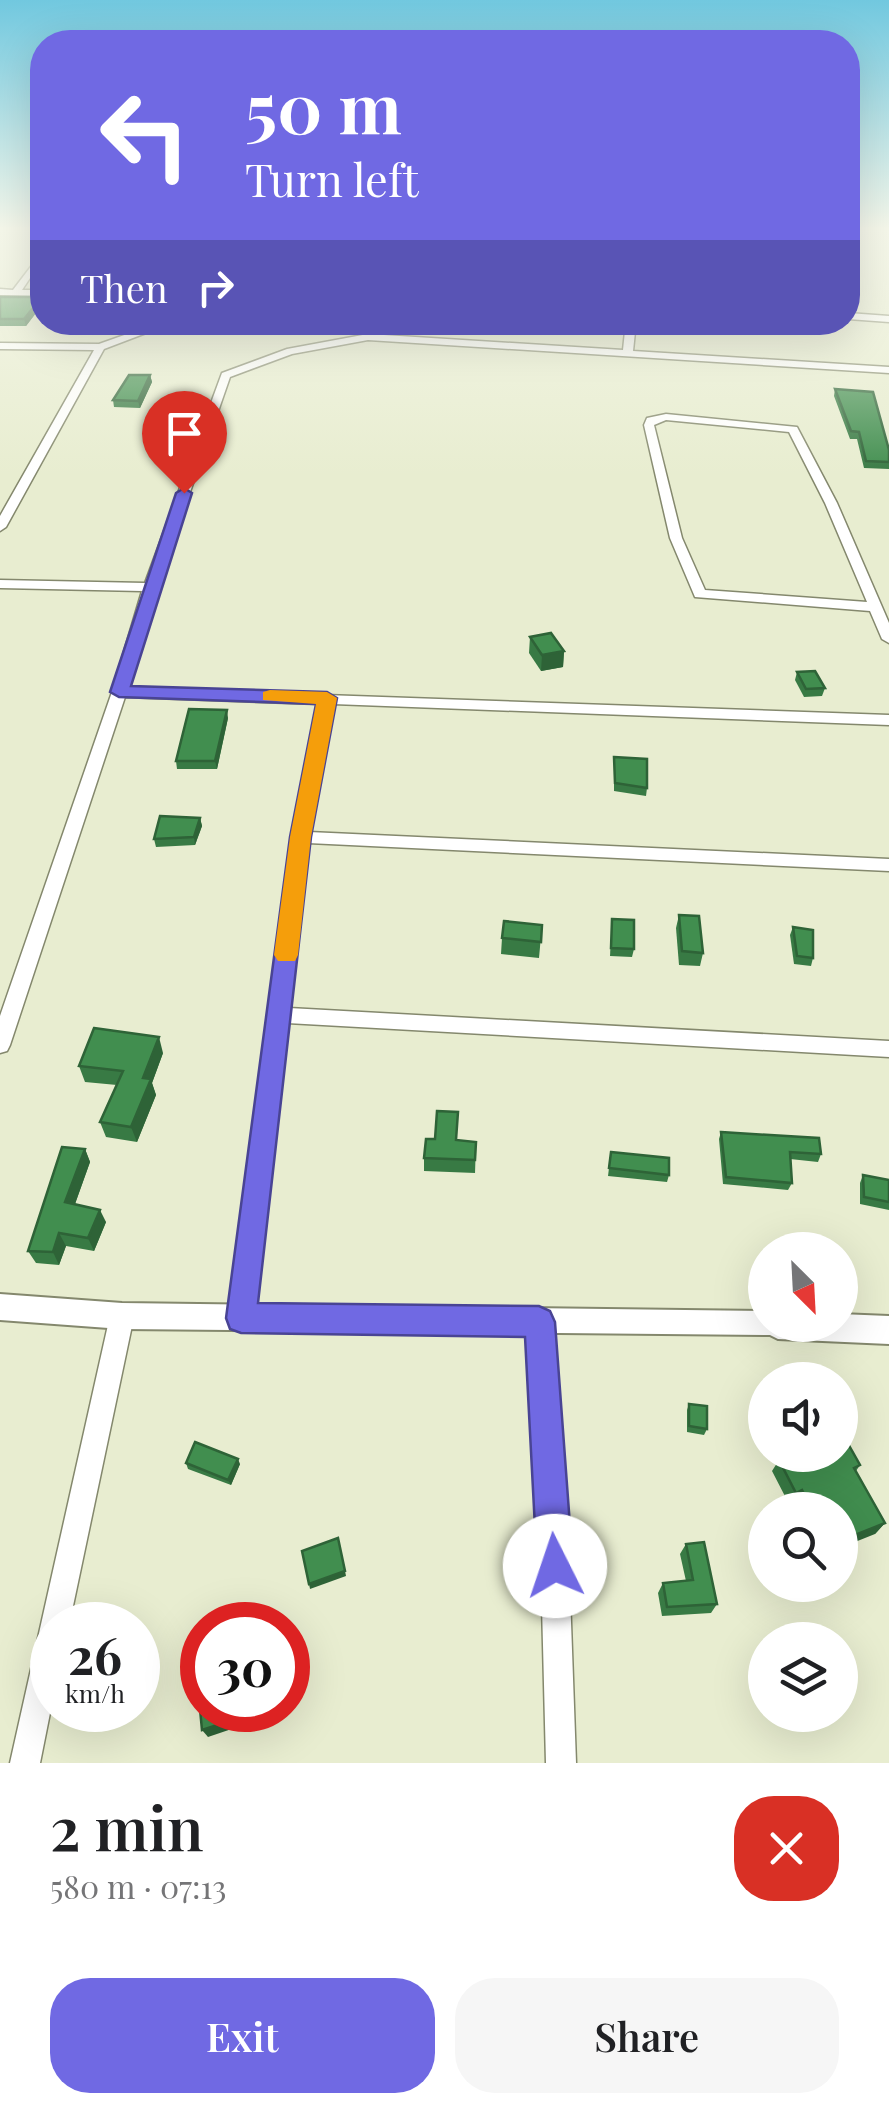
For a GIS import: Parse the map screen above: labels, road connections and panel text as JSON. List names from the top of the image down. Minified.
{"north":"bottom right","page":{"turn":["50 m","Turn left"],"then":"Then","speed":"26 km/h","limit":"30","heading":["2 min","580 m · 07:13"],"buttons":["Exit","Share"]}}
